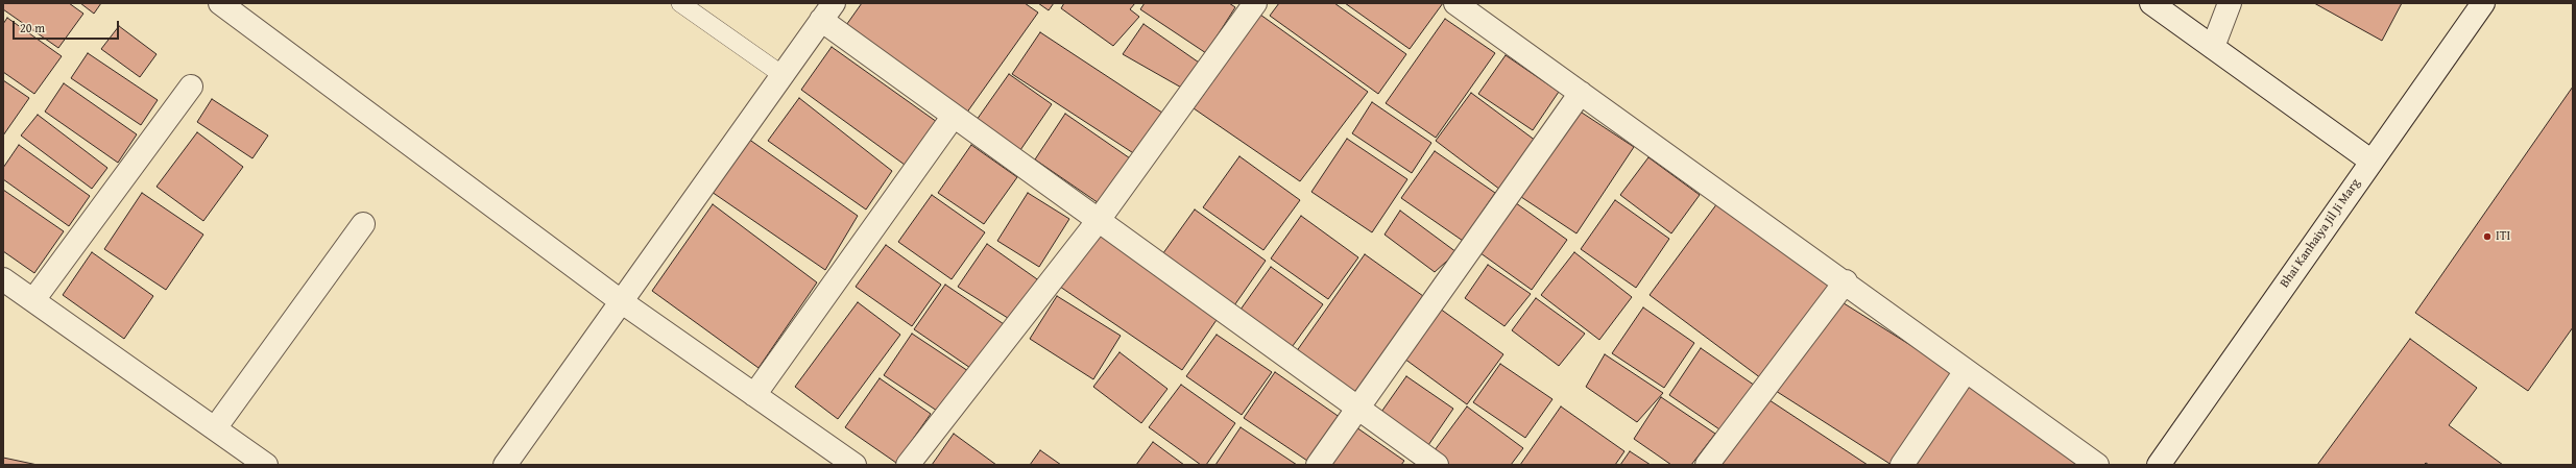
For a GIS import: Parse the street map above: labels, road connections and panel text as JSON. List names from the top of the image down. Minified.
{"streets":{"street":["Bhai Kanhaiya Jil Ji Marg"]},"places":["ITI"],"scale_bar":"20 m"}
